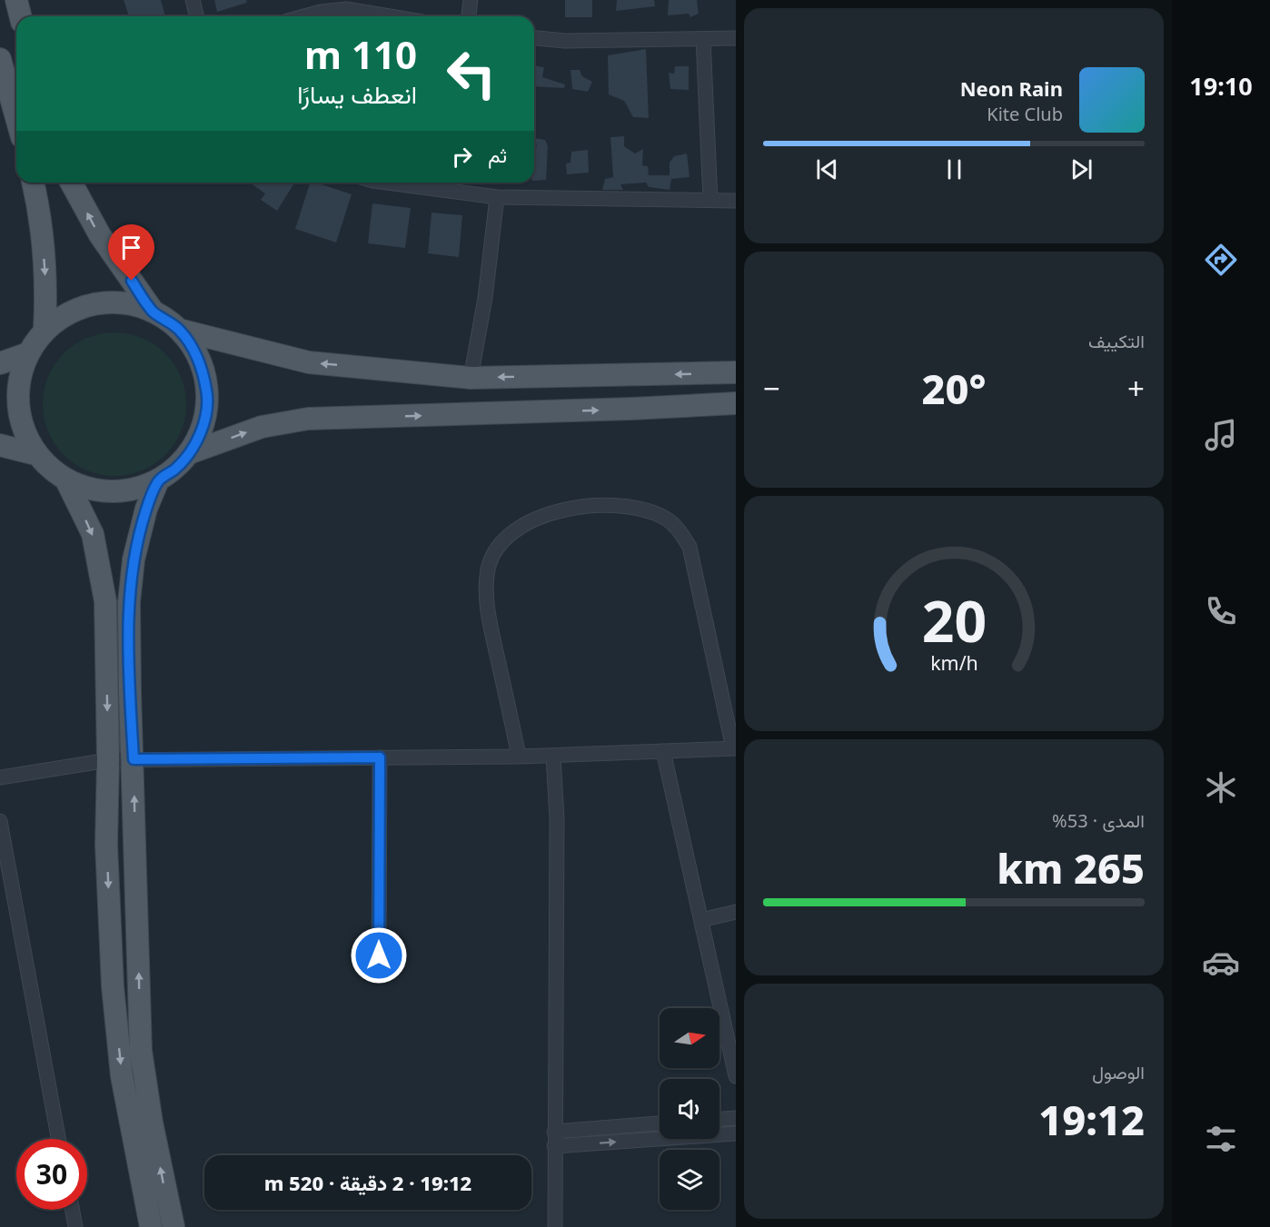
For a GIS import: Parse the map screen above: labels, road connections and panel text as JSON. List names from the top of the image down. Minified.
{"north":"right","page":{"tabs":"19:10","turn":["110 m","انعطف يسارًا"],"song":["Neon Rain","Kite Club"],"then":"ثم","tile":["التكييف",["المدى · 53%","265 km"],["الوصول","19:12"]],"heat":["−","20°","+"],"limit":"30","trip":"19:12 · 2 دقيقة · 520 m","gauge":["20","km/h"]}}
